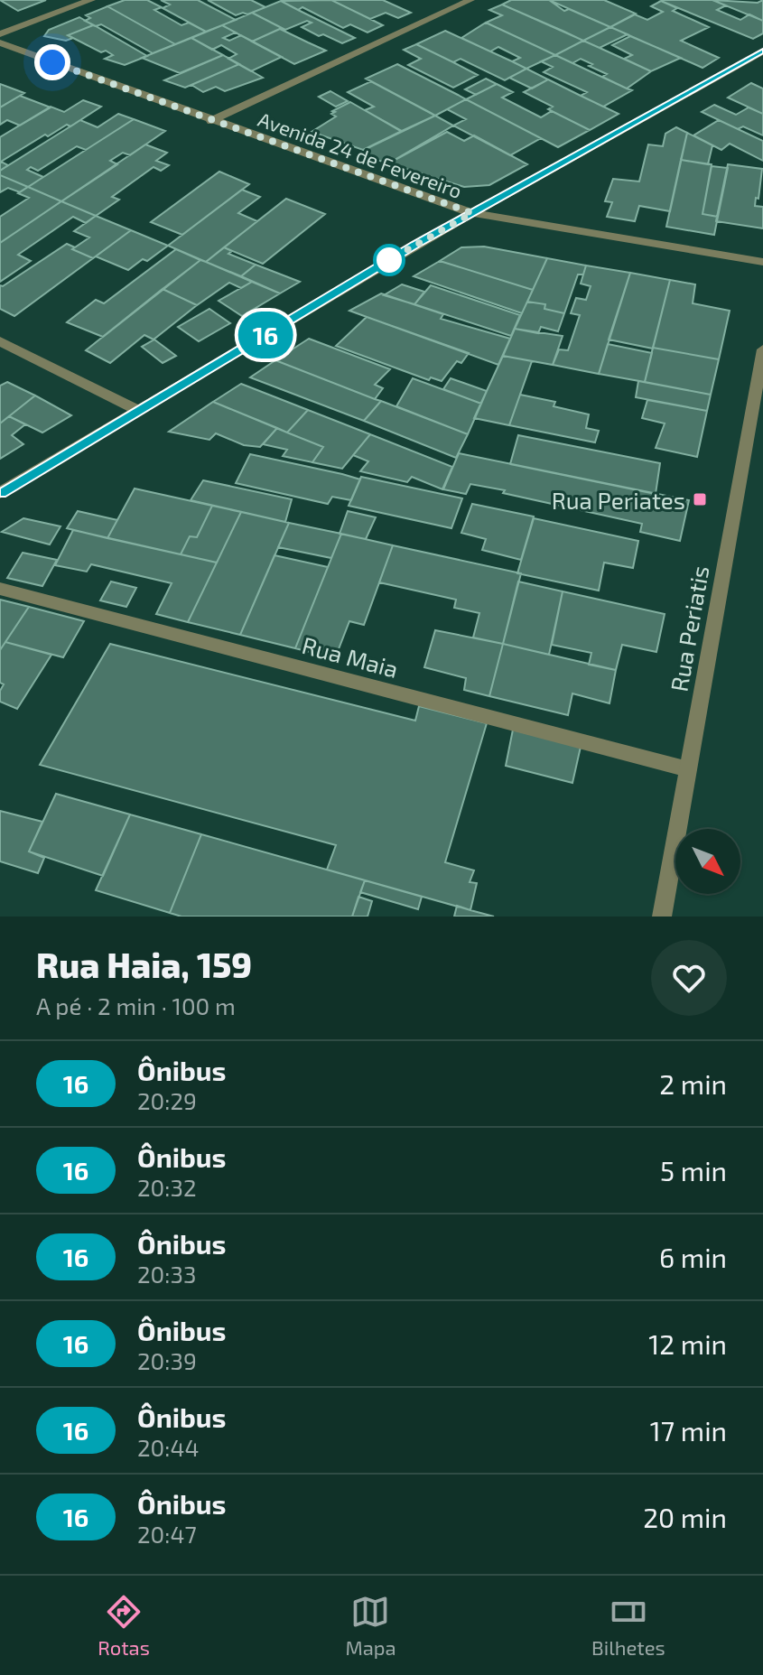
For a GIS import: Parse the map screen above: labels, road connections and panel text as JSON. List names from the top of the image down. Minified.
{"streets":{"street":["Avenida 24 de Fevereiro","Rua Periatis","Rua Maia"]},"crossings":[["Rua Periatis","Rua Maia"]],"places":{"transit":["Rua Periates"]},"lines":["bus line 16"],"north":"bottom right","page":{"on_map":"16","heading":["Rua Haia, 159","A pé · 2 min · 100 m"],"list":[{"mark":"16","name":"Ônibus","note":"20:29","value":"2 min"},{"mark":"16","name":"Ônibus","note":"20:32","value":"5 min"},{"mark":"16","name":"Ônibus","note":"20:33","value":"6 min"},{"mark":"16","name":"Ônibus","note":"20:39","value":"12 min"},{"mark":"16","name":"Ônibus","note":"20:44","value":"17 min"},{"mark":"16","name":"Ônibus","note":"20:47","value":"20 min"}],"tabs":["Rotas","Mapa","Bilhetes"]}}
